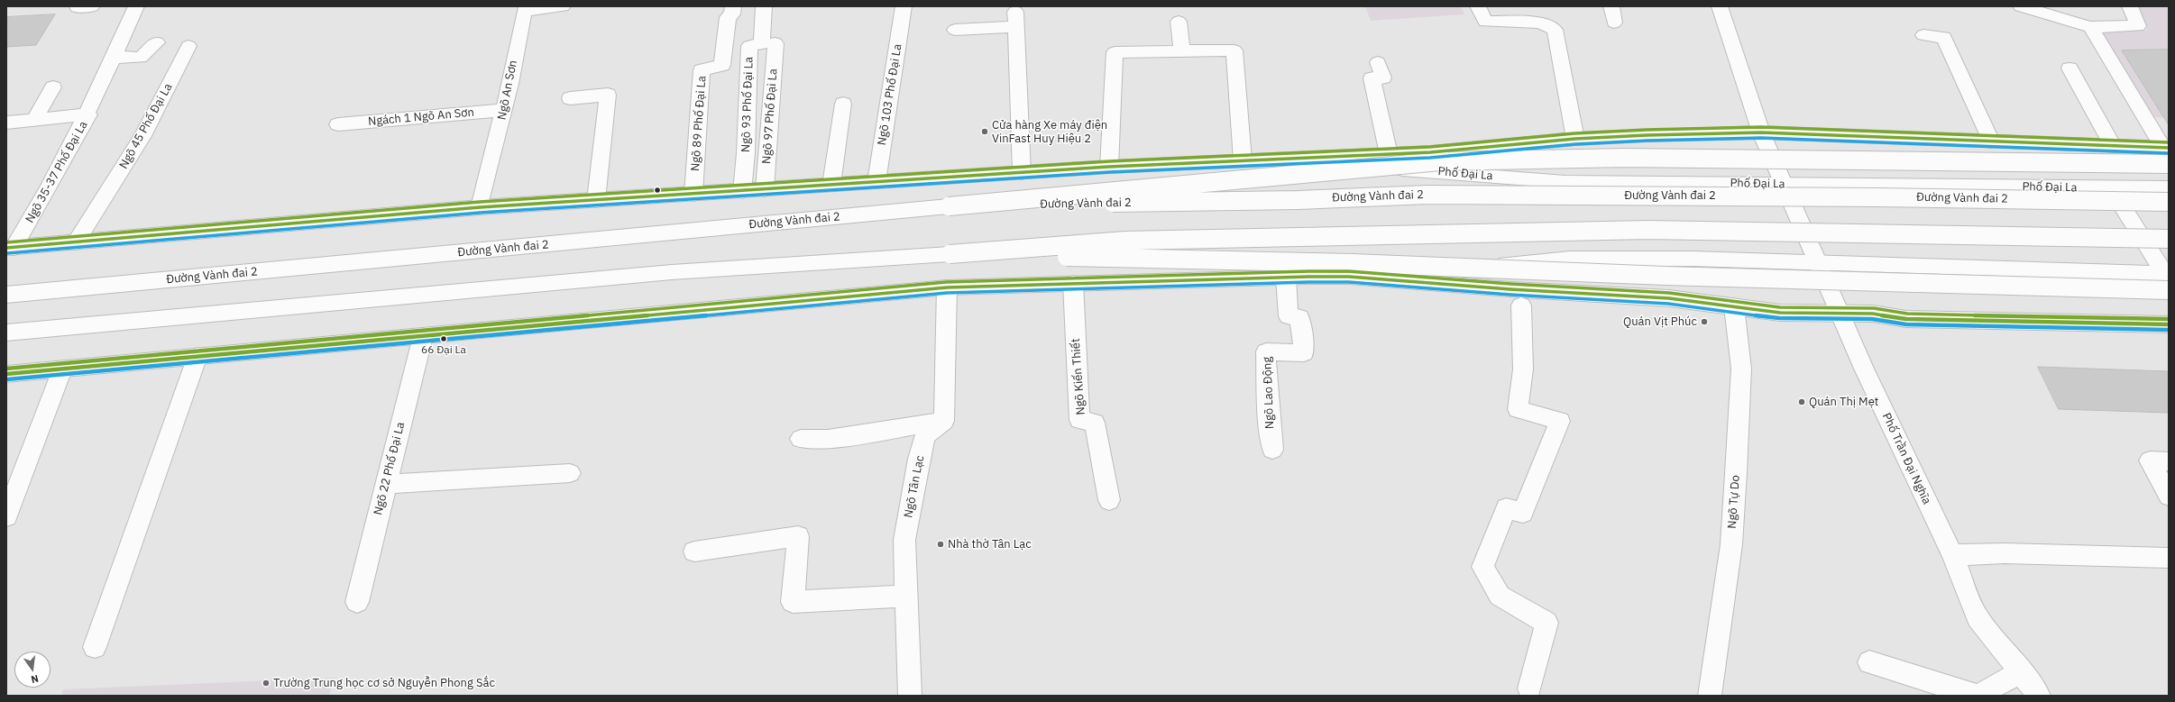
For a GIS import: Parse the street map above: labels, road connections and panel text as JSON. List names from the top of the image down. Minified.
{"streets":{"main road":["Ngõ An Sơn","Ngõ 103 Phố Đại La","Ngõ 93 Phố Đại La","Ngõ 97 Phố Đại La","Ngách 1 Ngõ An Sơn","Ngõ 89 Phố Đại La","Ngõ 45 Phố Đại La","Ngõ 35-37 Phố Đại La","Phố Đại La","Đường Vành đai 2","Ngõ Kiến Thiết","Ngõ Lao Động","Phố Trần Đại Nghĩa","Ngõ 22 Phố Đại La","Ngõ Tân Lạc","Ngõ Tự Do"]},"crossings":[["Ngõ An Sơn","Ngách 1 Ngõ An Sơn"],["Ngõ An Sơn","Phố Đại La"],["Ngõ 103 Phố Đại La","Phố Đại La"],["Ngõ 93 Phố Đại La","Phố Đại La"],["Ngõ 97 Phố Đại La","Phố Đại La"],["Ngõ 89 Phố Đại La","Phố Đại La"],["Ngõ 45 Phố Đại La","Phố Đại La"],["Ngõ 35-37 Phố Đại La","Phố Đại La"],["Phố Đại La","Phố Trần Đại Nghĩa"]],"places":["Cửa hàng Xe máy điện VinFast Huy Hiệu 2","Quán Vịt Phúc","66 Đại La","Quán Thị Mẹt","Nhà thờ Tân Lạc","Trường Trung học cơ sở Nguyễn Phong Sắc"],"north":"bottom"}
